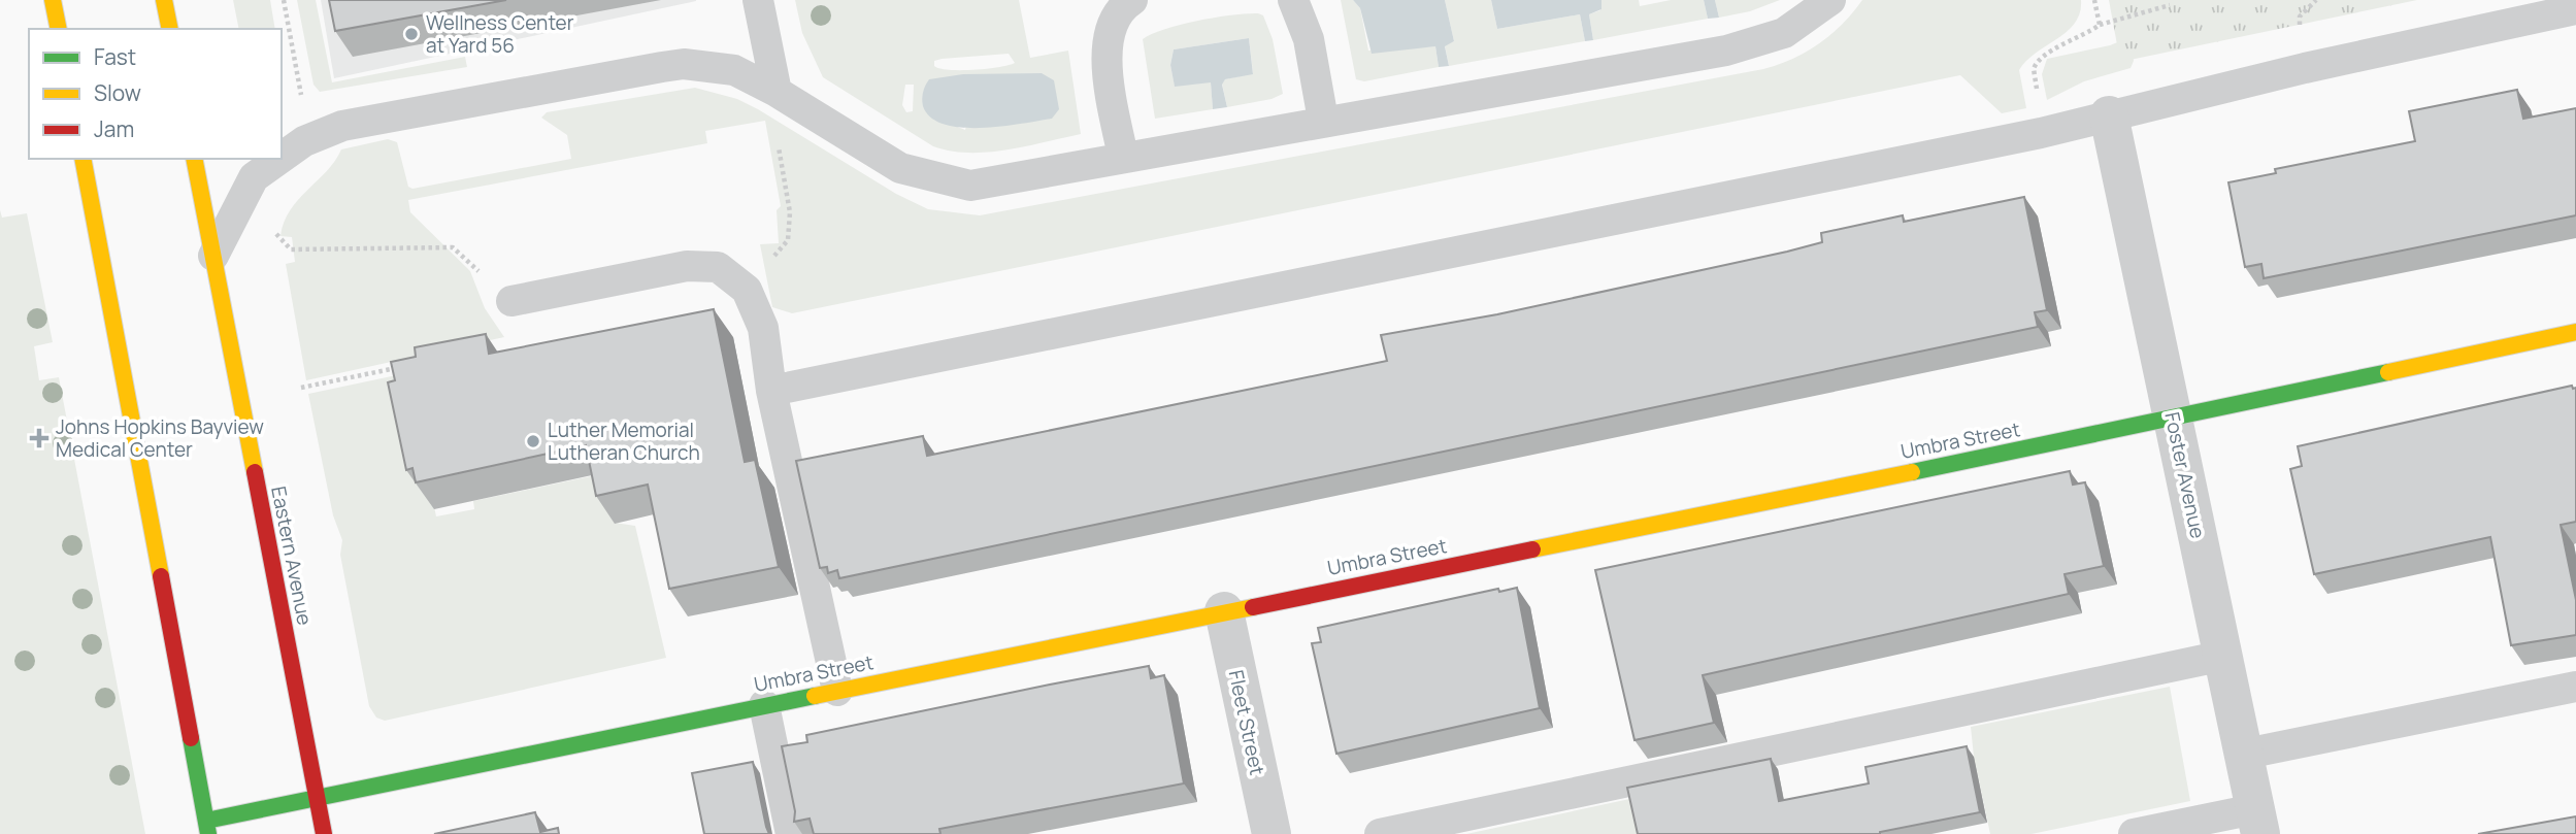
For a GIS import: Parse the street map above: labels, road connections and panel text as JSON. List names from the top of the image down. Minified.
{"streets":{"street":["Umbra Street","Foster Avenue","Eastern Avenue","Fleet Street"]},"crossings":[["Umbra Street","Foster Avenue"],["Umbra Street","Eastern Avenue"],["Umbra Street","Fleet Street"]],"places":{"other":["Wellness Center at Yard 56","Luther Memorial Lutheran Church"],"health":["Johns Hopkins Bayview Medical Center"]},"legend":["Fast","Slow","Jam"]}
